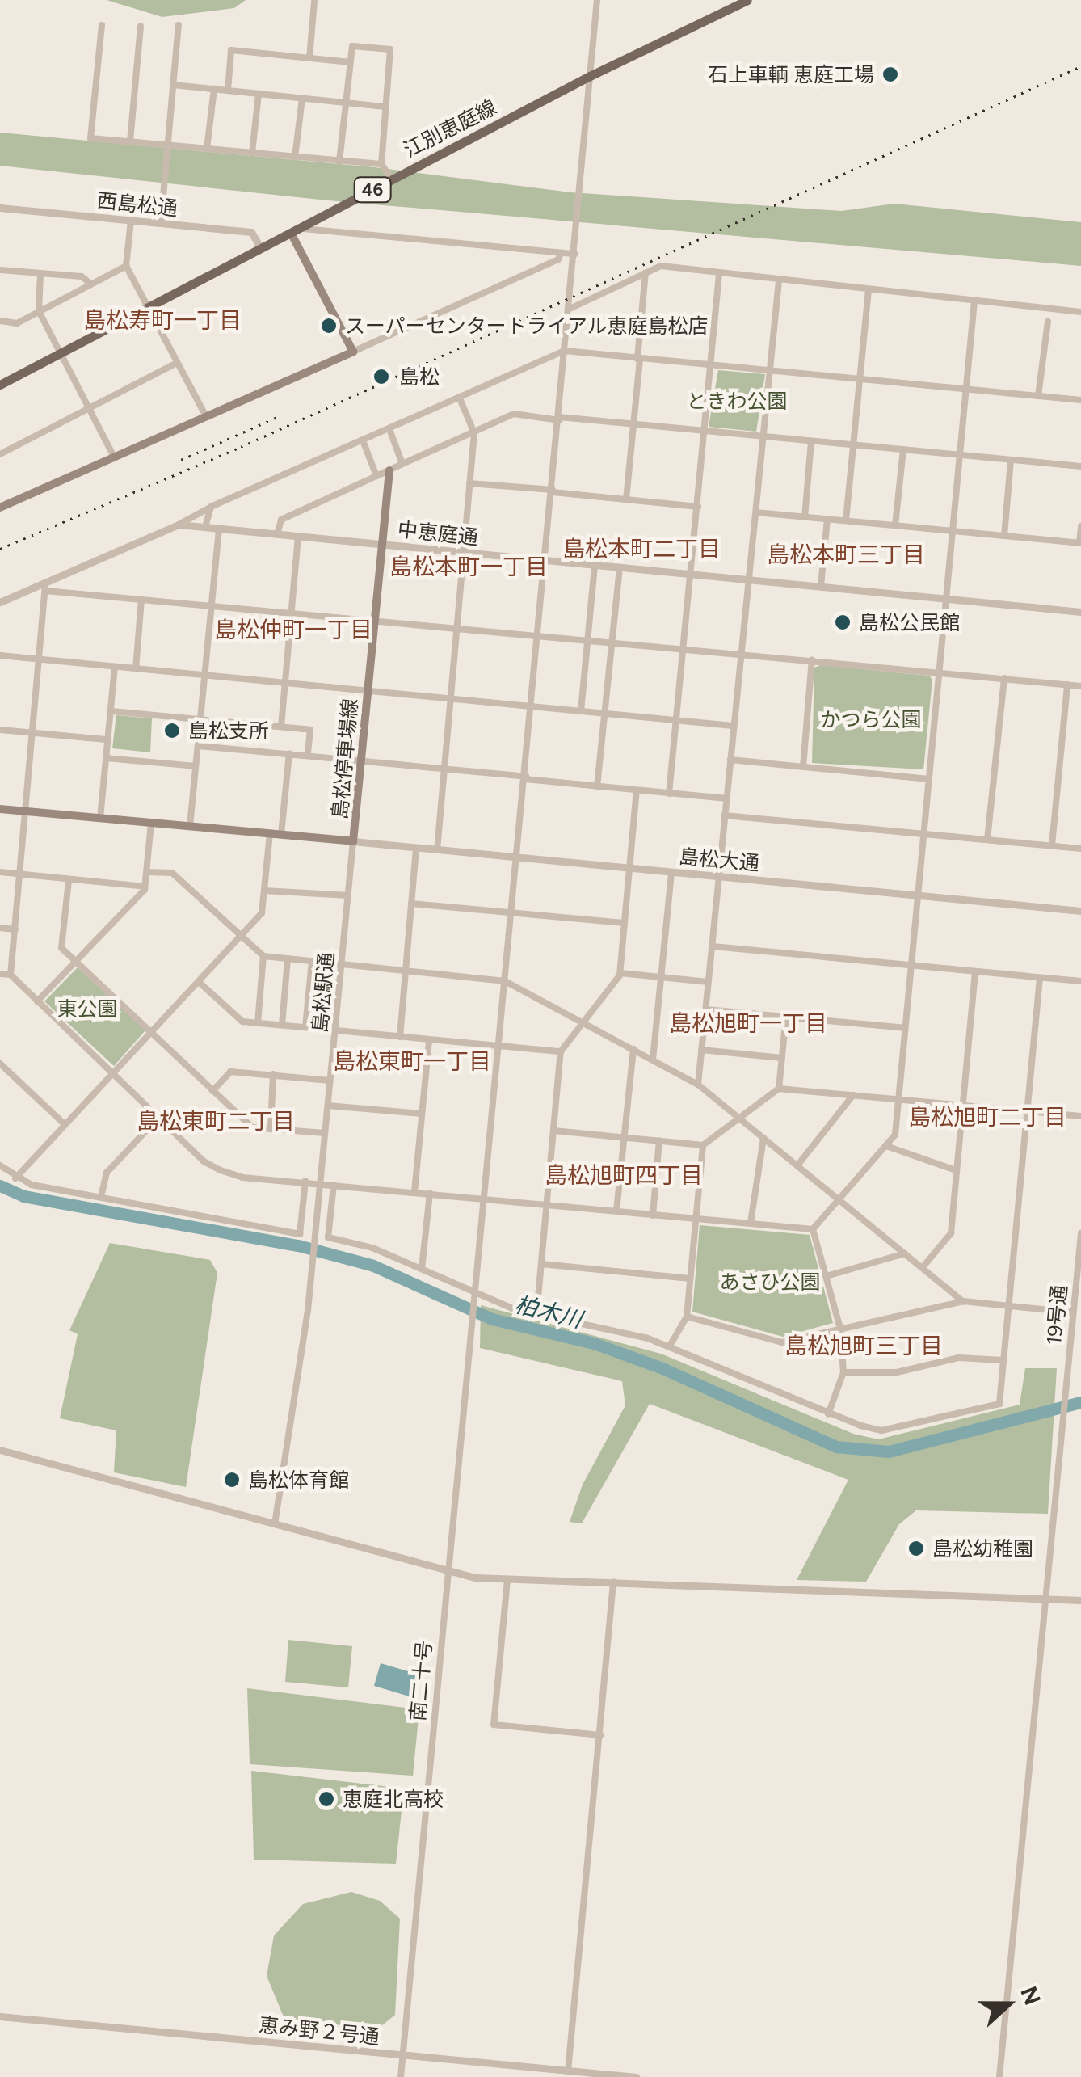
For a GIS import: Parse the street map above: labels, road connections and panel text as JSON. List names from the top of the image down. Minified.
{"streets":{"main road":["江別恵庭線","46","島松停車場線"],"street":["西島松通","中恵庭通","島松大通","島松駅通","19号通","南二十号","恵み野２号通"]},"crossings":[["江別恵庭線","西島松通"],["江別恵庭線","南二十号"],["中恵庭通","島松停車場線"],["中恵庭通","南二十号"],["島松停車場線","島松大通"],["島松停車場線","島松駅通"],["島松大通","島松駅通"],["島松大通","南二十号"],["南二十号","恵み野２号通"]],"districts":["島松寿町一丁目","島松本町二丁目","島松本町三丁目","島松本町一丁目","島松仲町一丁目","島松旭町一丁目","島松東町一丁目","島松旭町二丁目","島松東町二丁目","島松旭町四丁目","島松旭町三丁目"],"water":["柏木川"],"parks":["ときわ公園","かつら公園","東公園","あさひ公園"],"places":["石上車輌 恵庭工場","スーパーセンタートライアル恵庭島松店","島松","島松公民館","島松支所","島松体育館","島松幼稚園","恵庭北高校"],"north":"right"}
